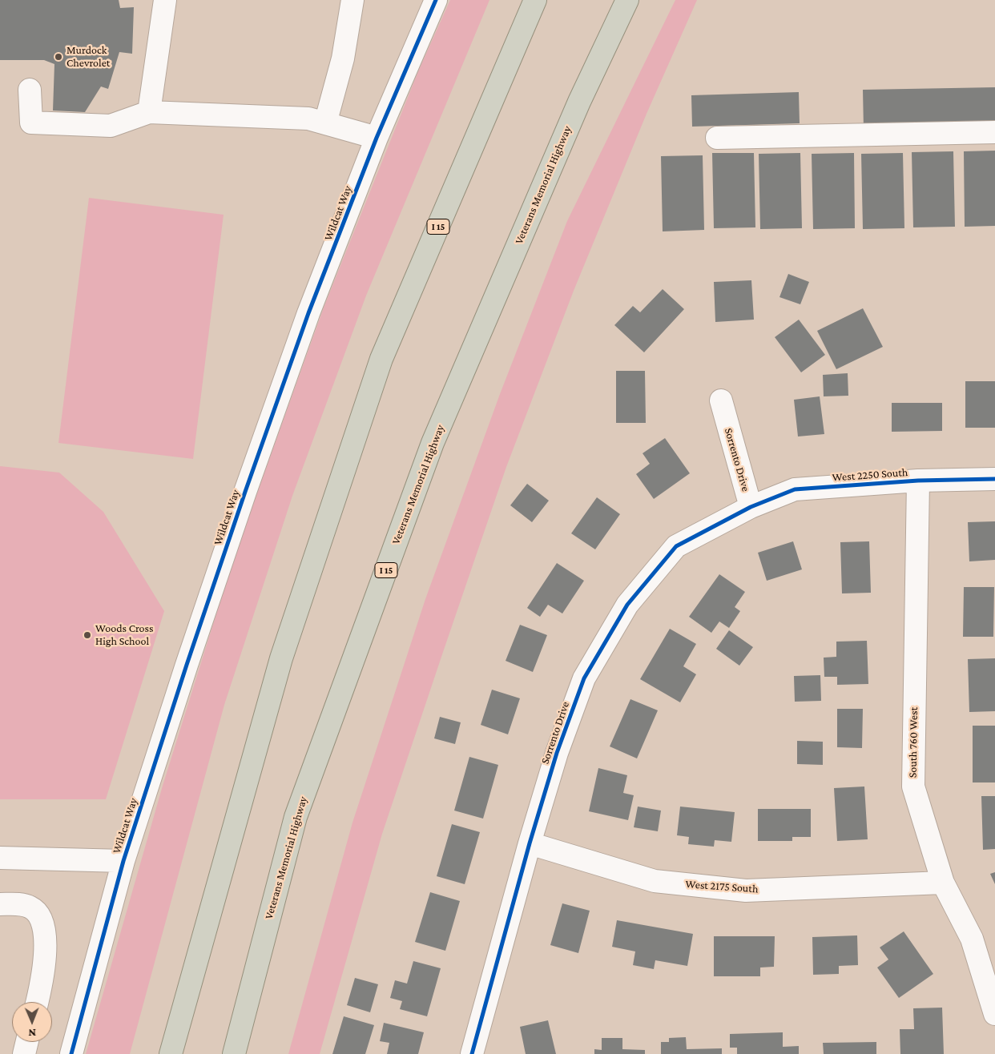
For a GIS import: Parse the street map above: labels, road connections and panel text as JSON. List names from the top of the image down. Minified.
{"streets":{"highway":["Veterans Memorial Highway","I 15"],"street":["Wildcat Way","Sorrento Drive","West 2250 South","South 760 West","West 2175 South"]},"crossings":[["Sorrento Drive","West 2250 South"],["Sorrento Drive","West 2175 South"],["West 2250 South","South 760 West"],["South 760 West","West 2175 South"]],"places":["Murdock Chevrolet","Woods Cross High School"],"north":"bottom"}
